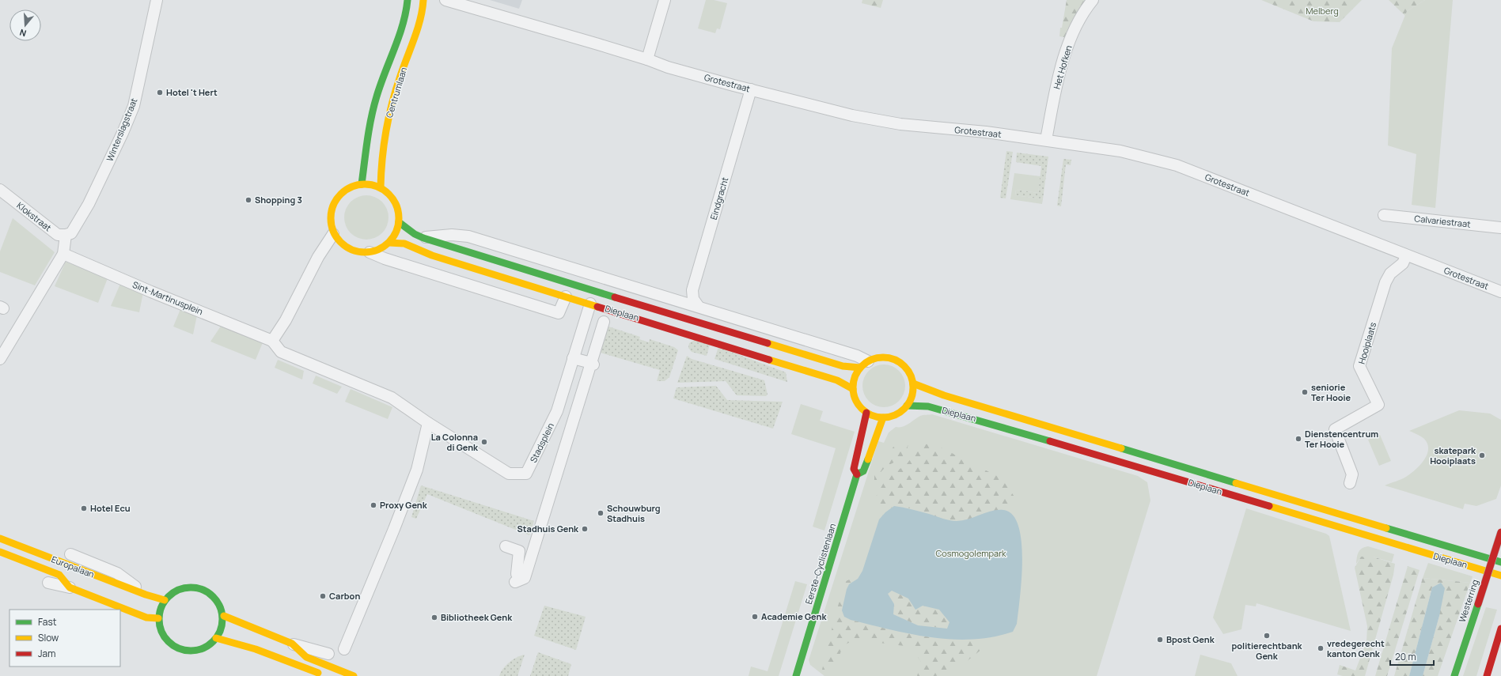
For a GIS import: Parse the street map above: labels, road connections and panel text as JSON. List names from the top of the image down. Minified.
{"streets":{"main road":["Centrumlaan","Dieplaan","Eerste-Cyclistenlaan","Europalaan","Westerring"],"street":["Het Hofken","Grotestraat","Winterslagstraat","Eindgracht","Klokstraat","Calvariestraat","Sint-Martinusplein","Hooiplaats","Stadsplein"]},"crossings":[["Het Hofken","Grotestraat"],["Grotestraat","Eindgracht"],["Grotestraat","Hooiplaats"],["Centrumlaan","Dieplaan"],["Winterslagstraat","Klokstraat"],["Sint-Martinusplein","Stadsplein"],["Dieplaan","Stadsplein"],["Dieplaan","Eerste-Cyclistenlaan"]],"parks":["Melberg","Cosmogolempark"],"places":["Hotel 't Hert","Shopping 3","seniorie Ter Hooie","Dienstencentrum Ter Hooie","La Colonna di Genk","skatepark Hooiplaats","Proxy Genk","Hotel Ecu","Schouwburg Stadhuis","Stadhuis Genk","Carbon","Academie Genk","Bibliotheek Genk","politierechtbank Genk","Bpost Genk","vredegerecht kanton Genk"],"legend":["Fast","Slow","Jam"],"scale_bar":"20 m","north":"bottom"}
